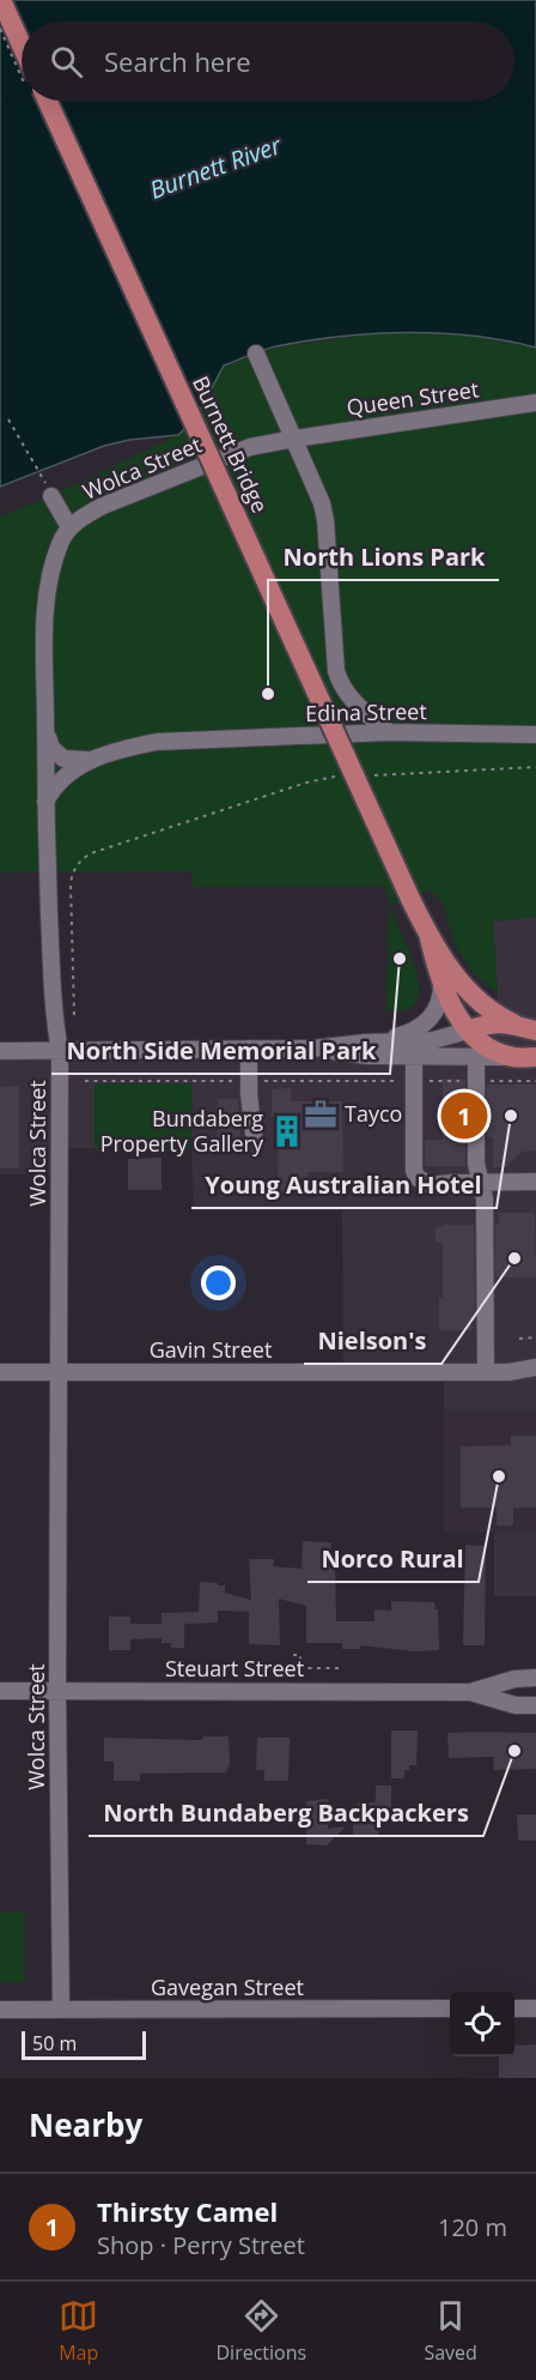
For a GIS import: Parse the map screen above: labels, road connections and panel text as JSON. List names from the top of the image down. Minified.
{"streets":{"main road":["Burnett Bridge"],"street":["Queen Street","Wolca Street","Edina Street","Gavin Street","Steuart Street","Gavegan Street"]},"crossings":[["Queen Street","Wolca Street"],["Wolca Street","Edina Street"],["Wolca Street","Gavin Street"],["Wolca Street","Steuart Street"],["Wolca Street","Gavegan Street"]],"water":["Burnett River"],"places":{"other":["North Lions Park","North Side Memorial Park","Young Australian Hotel","Nielson's","Norco Rural","North Bundaberg Backpackers"],"office":["Tayco"],"building":["Bundaberg Property Gallery"]},"scale_bar":"50 m","page":{"search":"Search here","pins":"1","scale":"50 m","heading":"Nearby","list":[{"mark":"1","name":"Thirsty Camel","note":"Shop · Perry Street","value":"120 m"}],"nav":["Map","Directions","Saved"]}}
